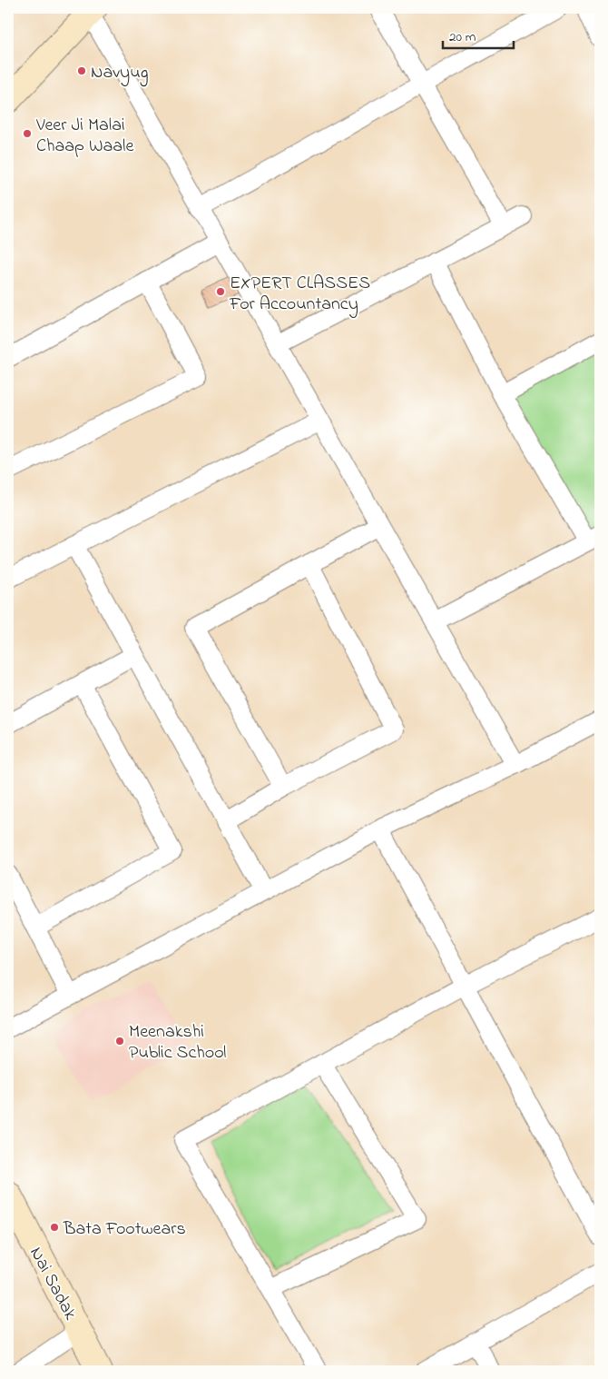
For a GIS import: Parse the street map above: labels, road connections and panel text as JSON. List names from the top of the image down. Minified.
{"streets":{"street":["Nai Sadak"]},"places":["Navyug","Veer Ji Malai Chaap Waale","EXPERT CLASSES For Accountancy","Meenakshi Public School","Bata Footwears"],"scale_bar":"20 m"}
